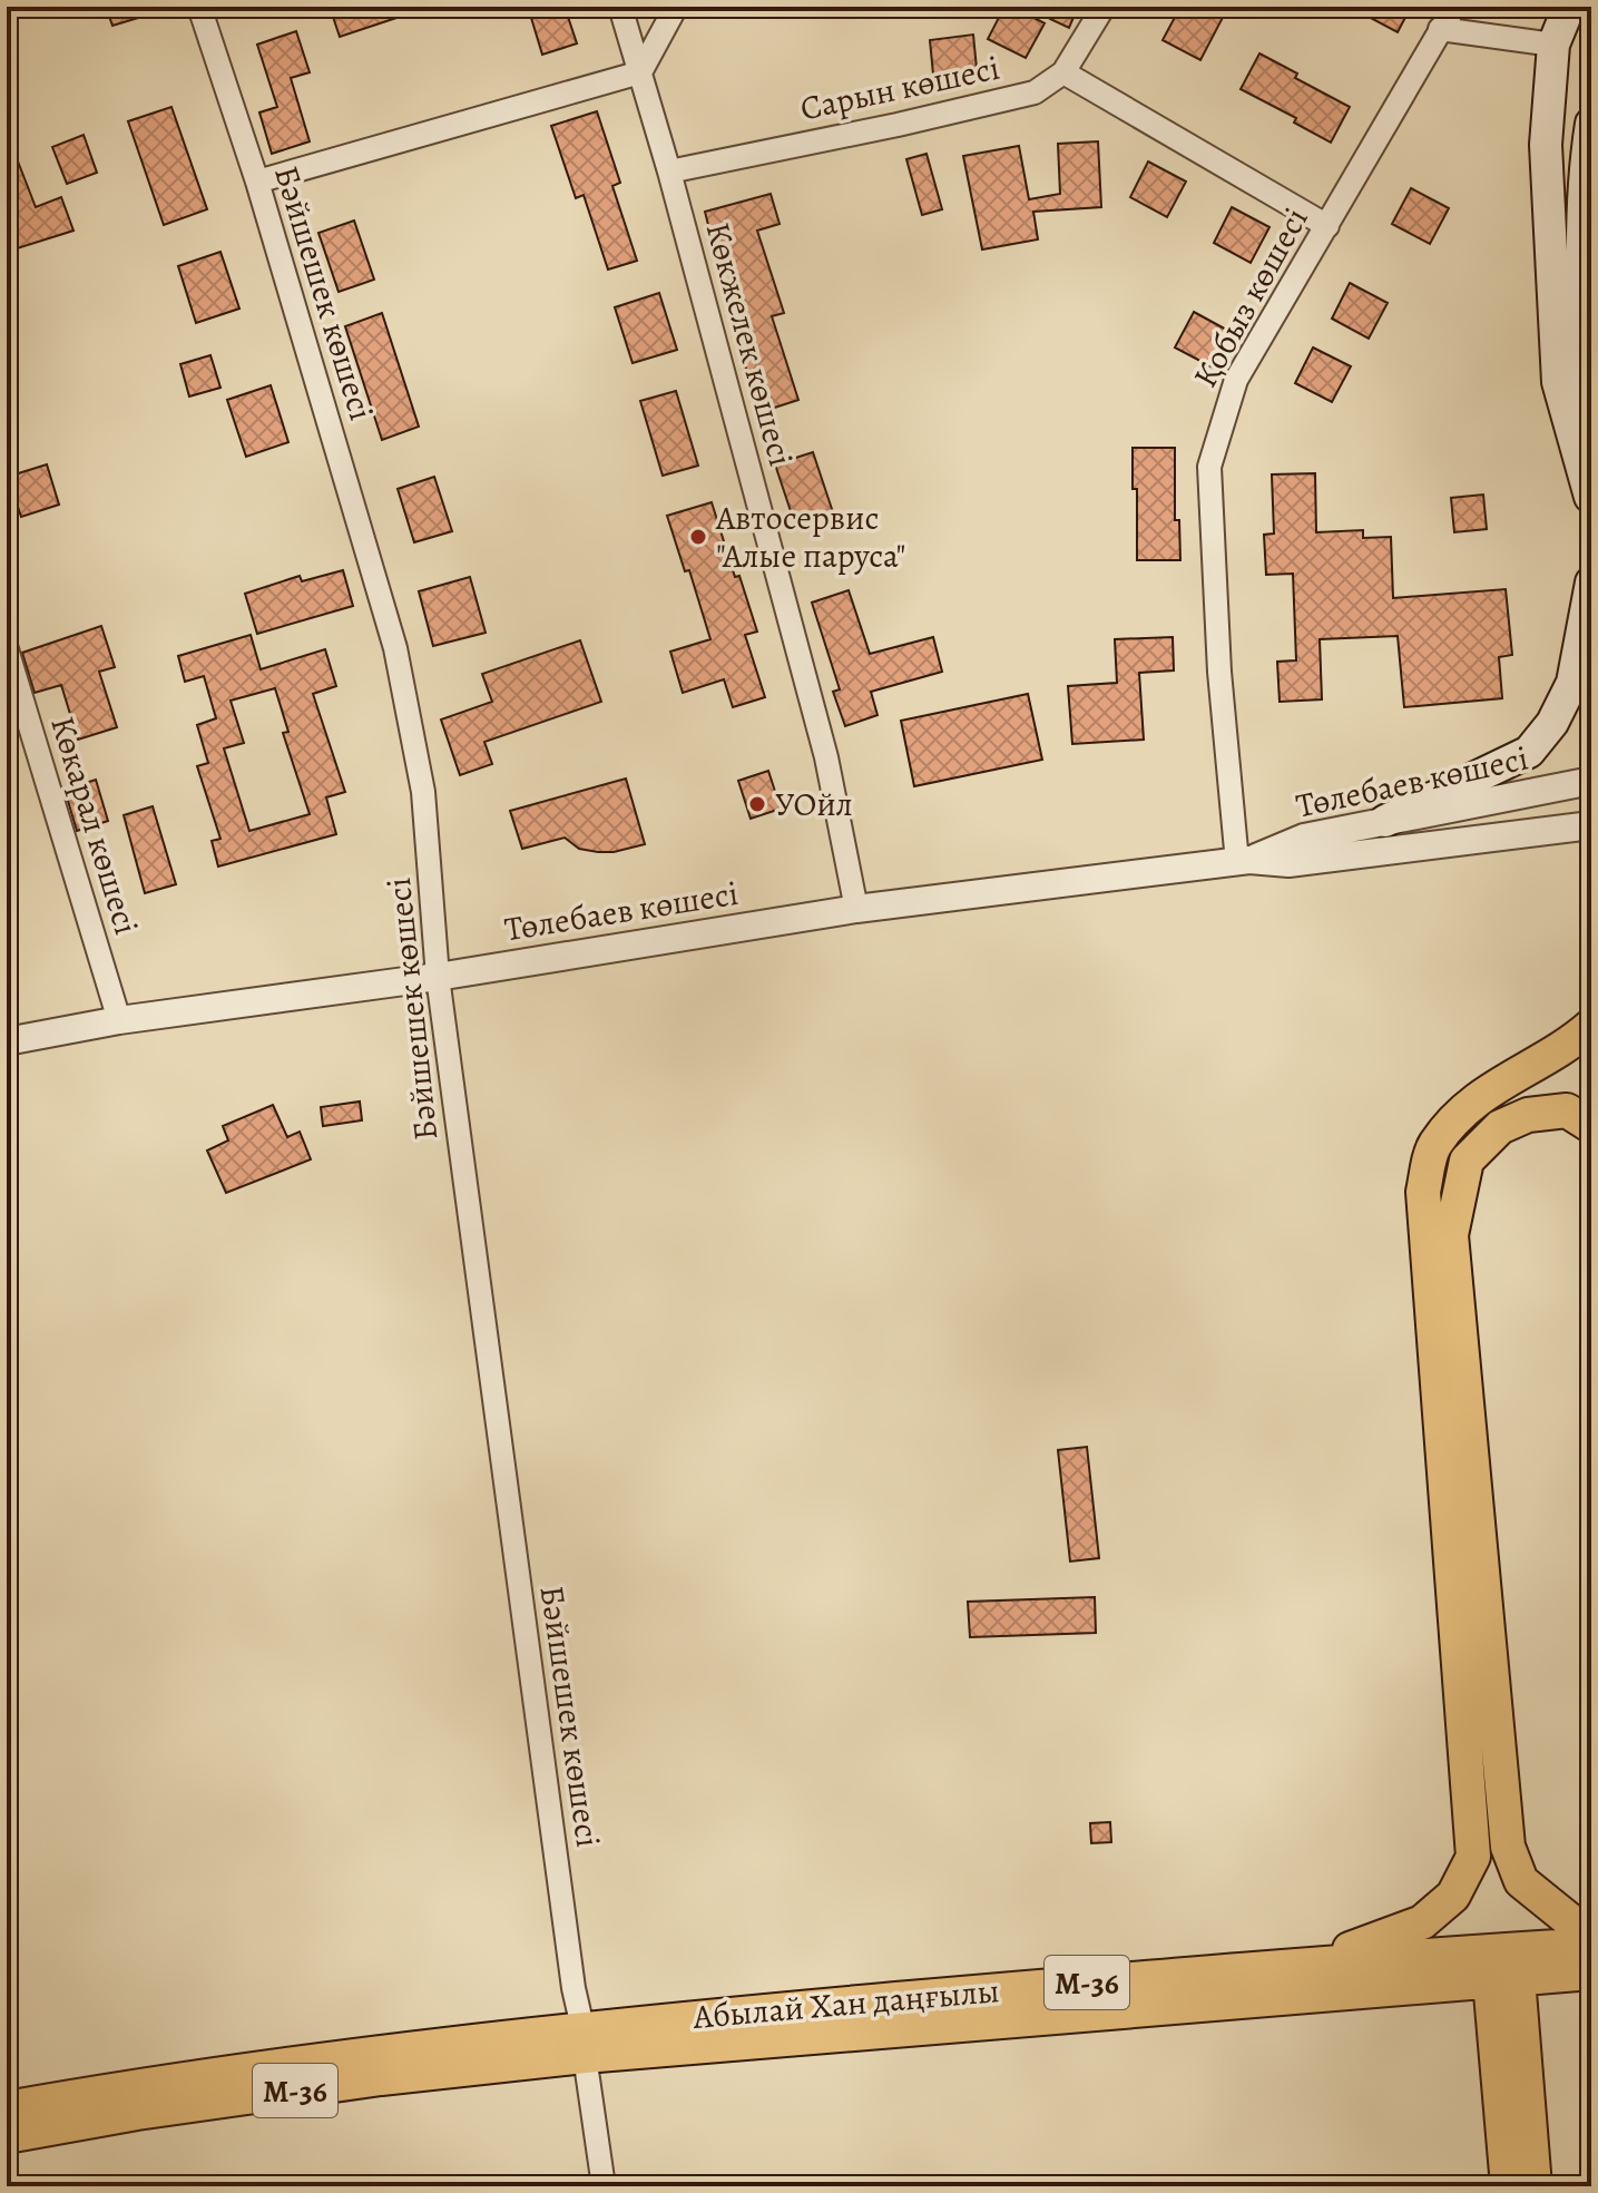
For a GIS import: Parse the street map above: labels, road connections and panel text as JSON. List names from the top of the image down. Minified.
{"streets":{"main road":["M-36","Абылай Хан даңғылы"],"street":["Сарын көшесі","Бәйшешек көшесі","Қобыз көшесі","Көкжелек көшесі","Төлебаев көшесі","Көкарал көшесі"]},"crossings":[["Сарын көшесі","Көкжелек көшесі"],["Бәйшешек көшесі","Төлебаев көшесі"],["Бәйшешек көшесі","M-36"],["Бәйшешек көшесі","Абылай Хан даңғылы"],["Қобыз көшесі","Төлебаев көшесі"],["Көкжелек көшесі","Төлебаев көшесі"],["Төлебаев көшесі","Көкарал көшесі"],["M-36","Абылай Хан даңғылы"]],"places":["Автосервис \"Алые паруса\"","УОйл"]}
